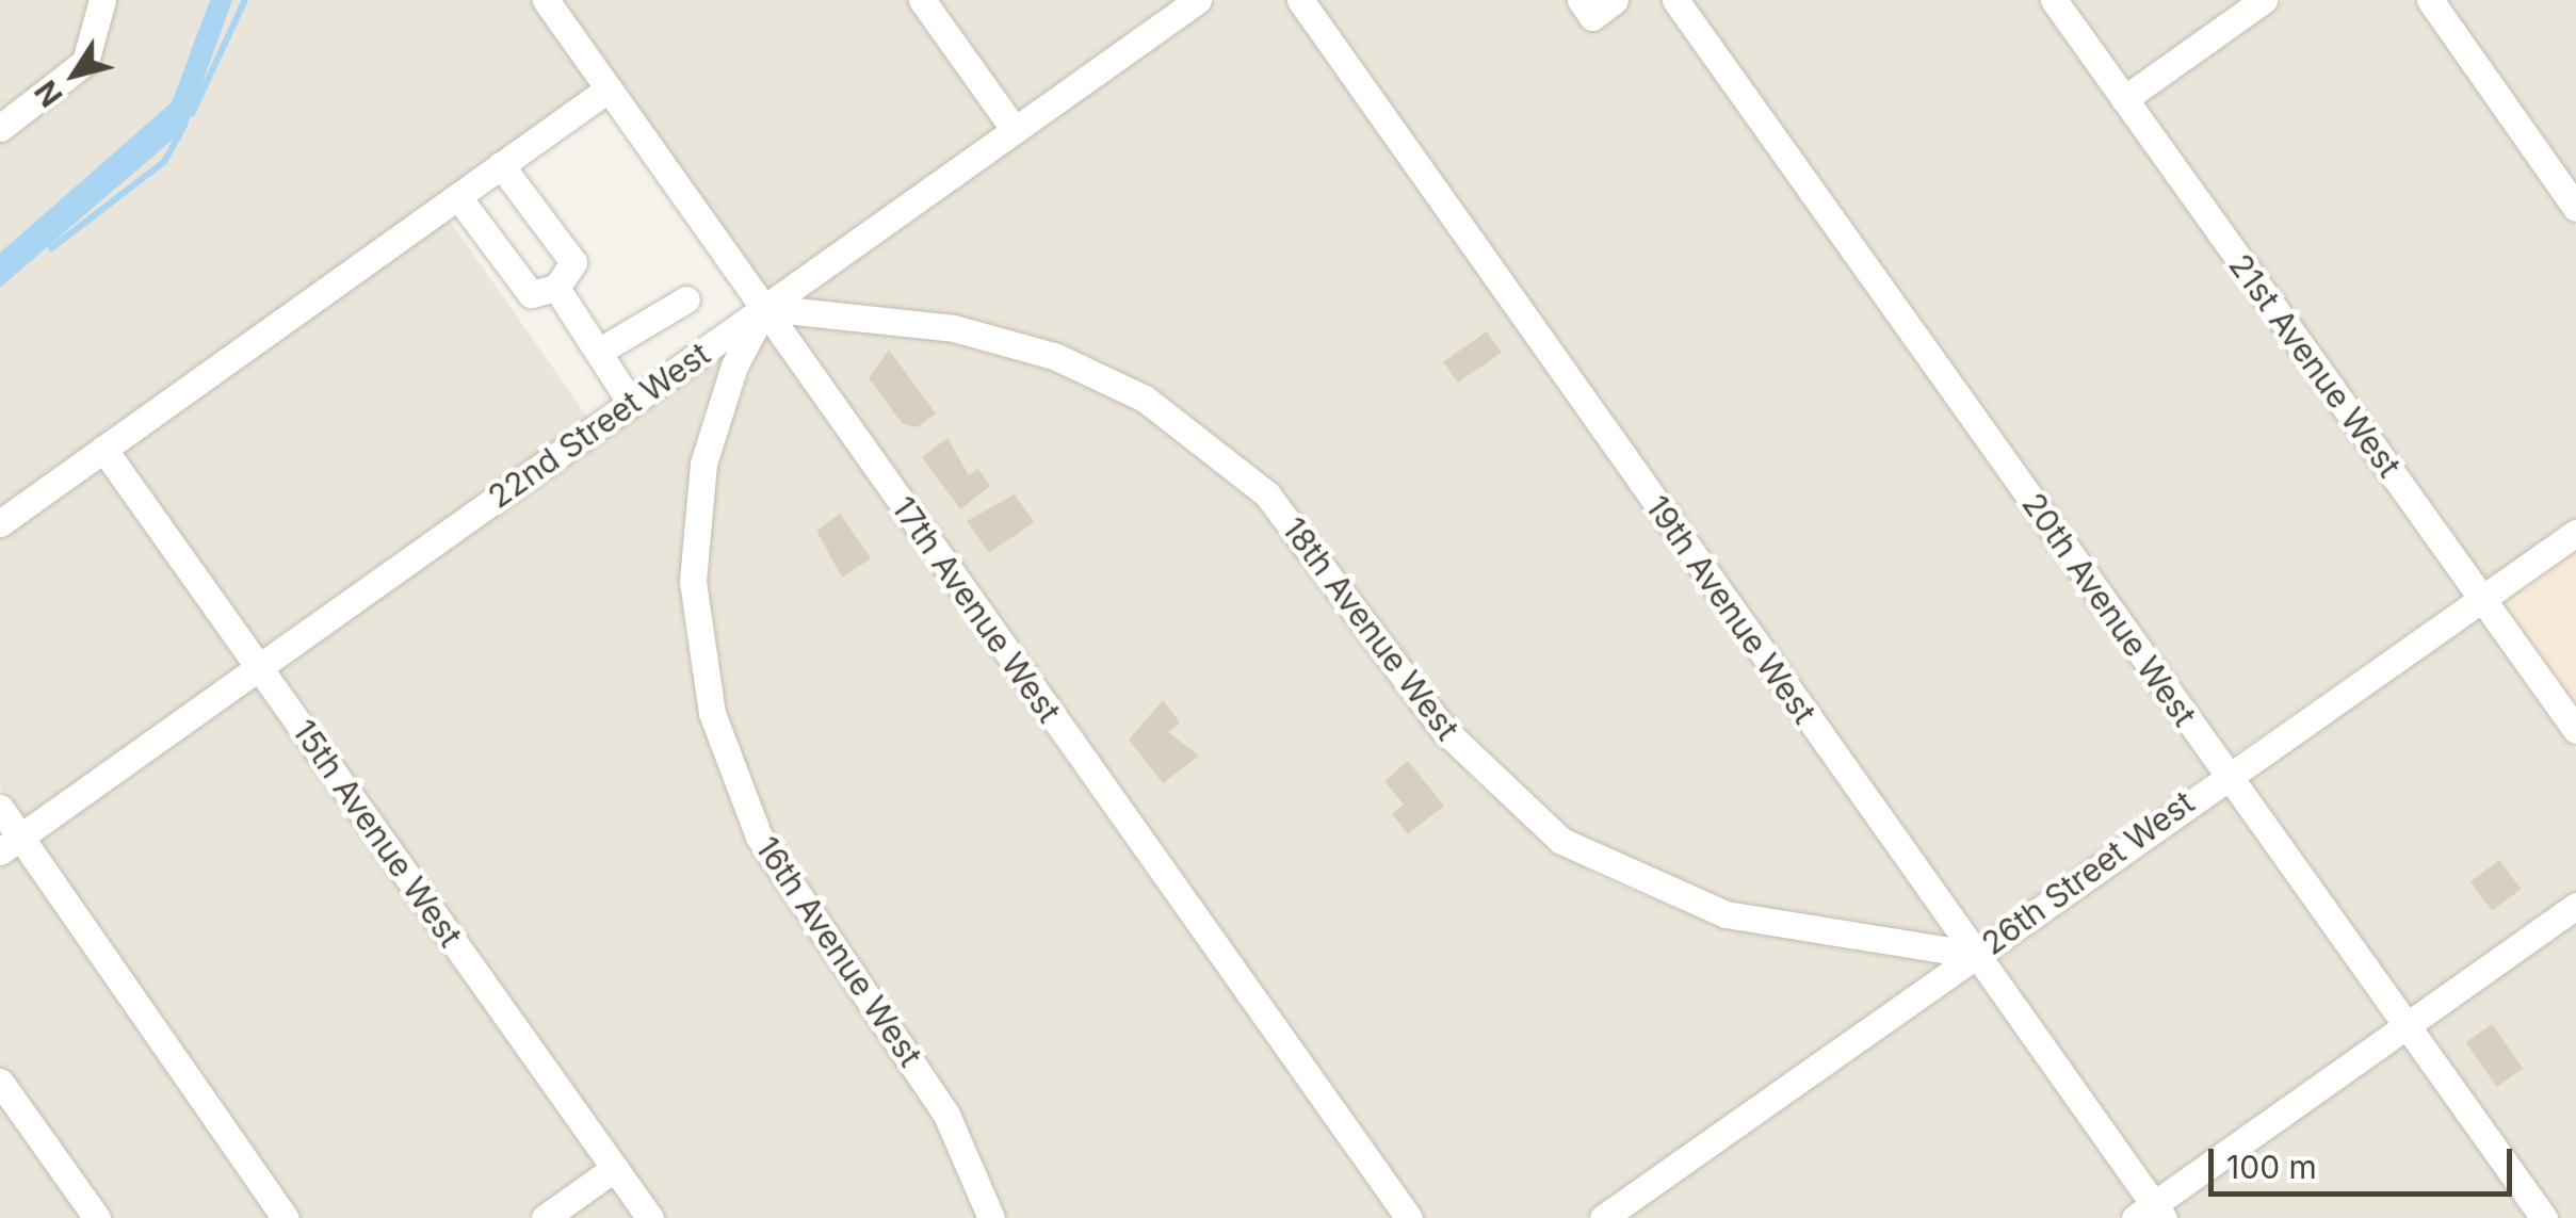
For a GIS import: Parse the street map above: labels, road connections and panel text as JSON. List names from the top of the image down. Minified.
{"streets":{"street":["21st Avenue West","22nd Street West","17th Avenue West","19th Avenue West","20th Avenue West","18th Avenue West","15th Avenue West","26th Street West","16th Avenue West"]},"crossings":[["21st Avenue West","26th Street West"],["22nd Street West","17th Avenue West"],["22nd Street West","18th Avenue West"],["22nd Street West","15th Avenue West"],["22nd Street West","16th Avenue West"],["17th Avenue West","18th Avenue West"],["17th Avenue West","16th Avenue West"],["19th Avenue West","18th Avenue West"],["19th Avenue West","26th Street West"],["20th Avenue West","26th Street West"],["18th Avenue West","26th Street West"],["18th Avenue West","16th Avenue West"]],"scale_bar":"100 m","north":"bottom left"}
